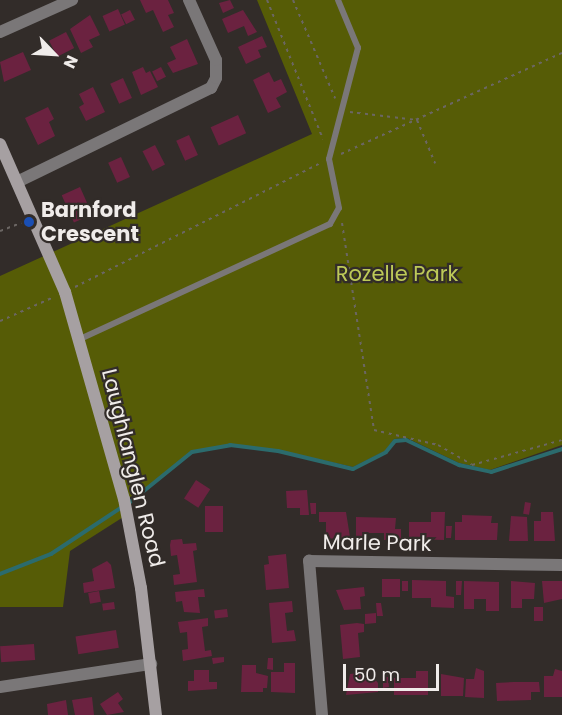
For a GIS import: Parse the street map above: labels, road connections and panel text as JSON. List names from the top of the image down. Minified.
{"streets":{"street":["Laughlanglen Road","Marle Park"]},"parks":["Rozelle Park"],"places":["Barnford Crescent"],"scale_bar":"50 m","north":"bottom right"}
